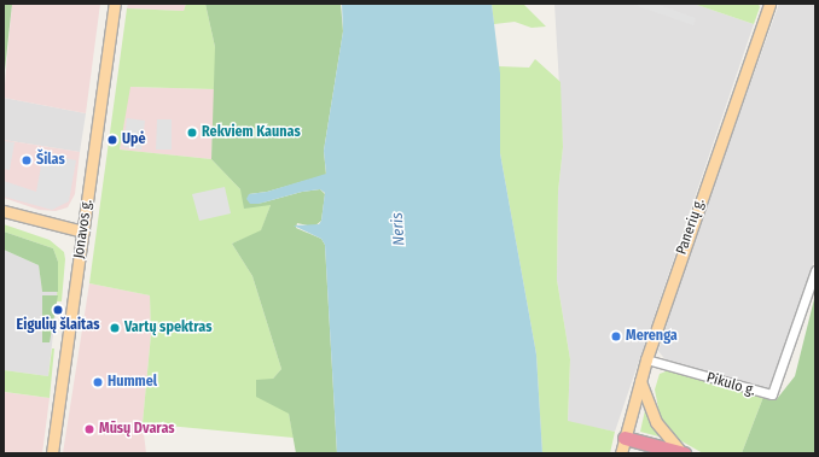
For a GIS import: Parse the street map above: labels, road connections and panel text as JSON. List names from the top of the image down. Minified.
{"streets":{"main road":["Panerių g.","Jonavos g."],"street":["Pikulo g."]},"crossings":[["Panerių g.","Pikulo g."]],"water":["Neris"],"places":["Rekviem Kaunas","Upė","Šilas","Eigulių šlaitas","Vartų spektras","Merenga","Hummel","Mūsų Dvaras"]}
